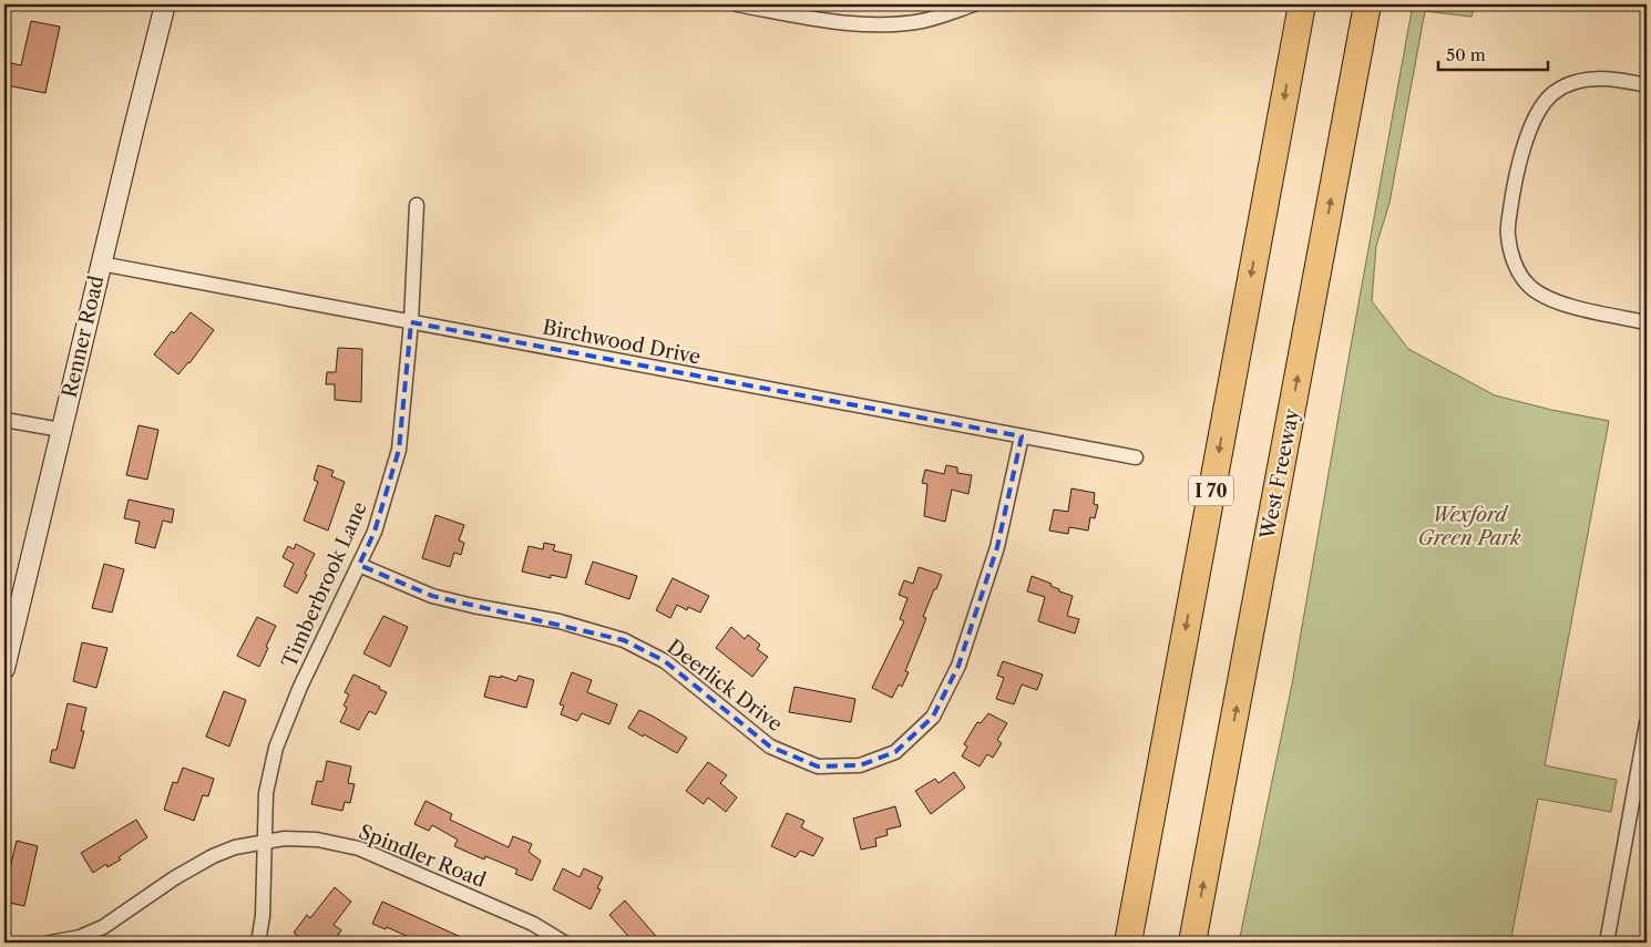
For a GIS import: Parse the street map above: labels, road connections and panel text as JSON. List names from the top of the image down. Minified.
{"streets":{"highway":["West Freeway","I 70"],"main road":["Renner Road"],"street":["Birchwood Drive","Timberbrook Lane","Deerlick Drive","Spindler Road"]},"crossings":[["Renner Road","Birchwood Drive"],["Birchwood Drive","Timberbrook Lane"],["Birchwood Drive","Deerlick Drive"],["Timberbrook Lane","Deerlick Drive"],["Timberbrook Lane","Spindler Road"]],"parks":["Wexford Green Park"],"scale_bar":"50 m"}
